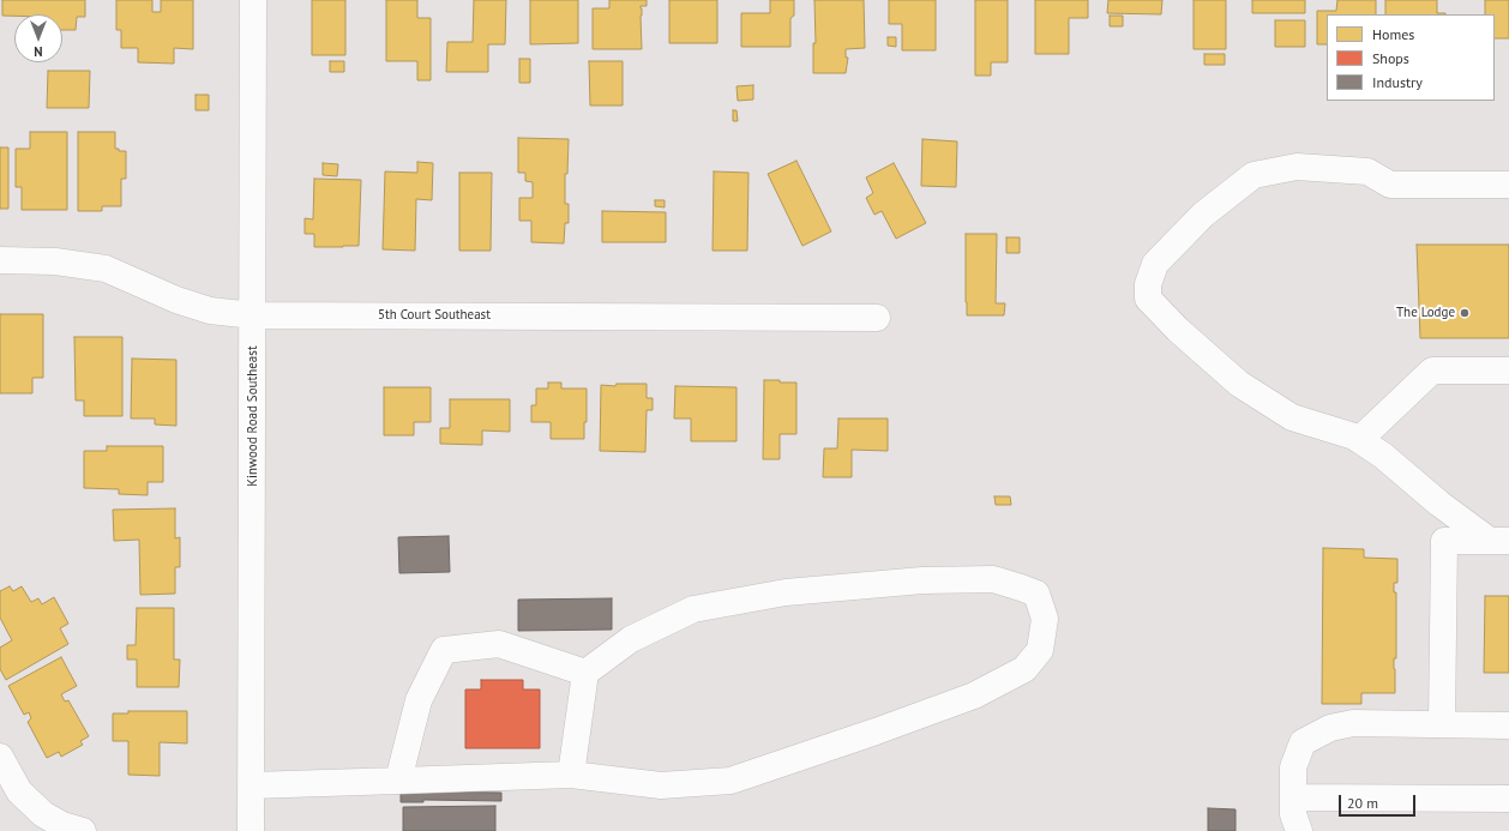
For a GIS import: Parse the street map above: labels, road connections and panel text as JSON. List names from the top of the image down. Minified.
{"streets":{"street":["5th Court Southeast","Kinwood Road Southeast"]},"crossings":[["5th Court Southeast","Kinwood Road Southeast"]],"places":["The Lodge"],"legend":["Homes","Shops","Industry"],"scale_bar":"20 m","north":"bottom"}
